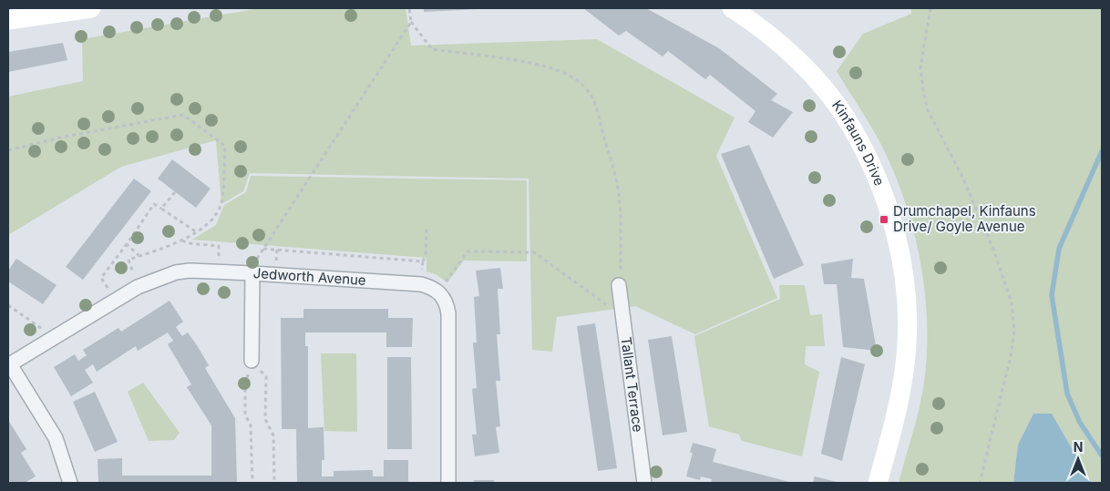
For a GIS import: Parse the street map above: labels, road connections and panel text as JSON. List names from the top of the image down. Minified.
{"streets":{"street":["Kinfauns Drive","Jedworth Avenue","Tallant Terrace"]},"places":{"transit":["Drumchapel, Kinfauns Drive/ Goyle Avenue"]},"north":"top"}
